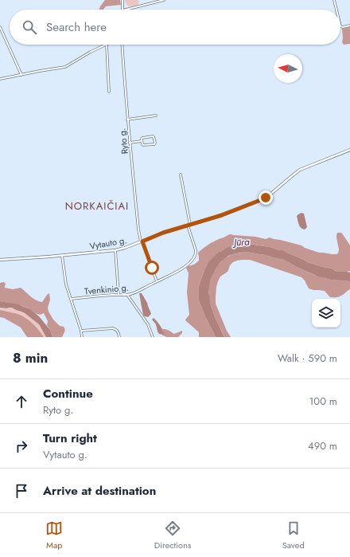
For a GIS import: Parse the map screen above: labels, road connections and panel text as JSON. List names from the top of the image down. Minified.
{"streets":{"main road":["Vytauto g."],"street":["Ryto g.","Tvenkinio g."]},"crossings":[["Ryto g.","Vytauto g."],["Ryto g.","Tvenkinio g."],["Vytauto g.","Tvenkinio g."]],"districts":["NORKAIČIAI"],"water":["Jūra"],"north":"left","page":{"search":"Search here","heading":["8 min","Walk · 590 m"],"list":[["Continue","Ryto g.","100 m"],["Turn right","Vytauto g.","490 m"],"Arrive at destination"],"nav":["Map","Directions","Saved"]}}
